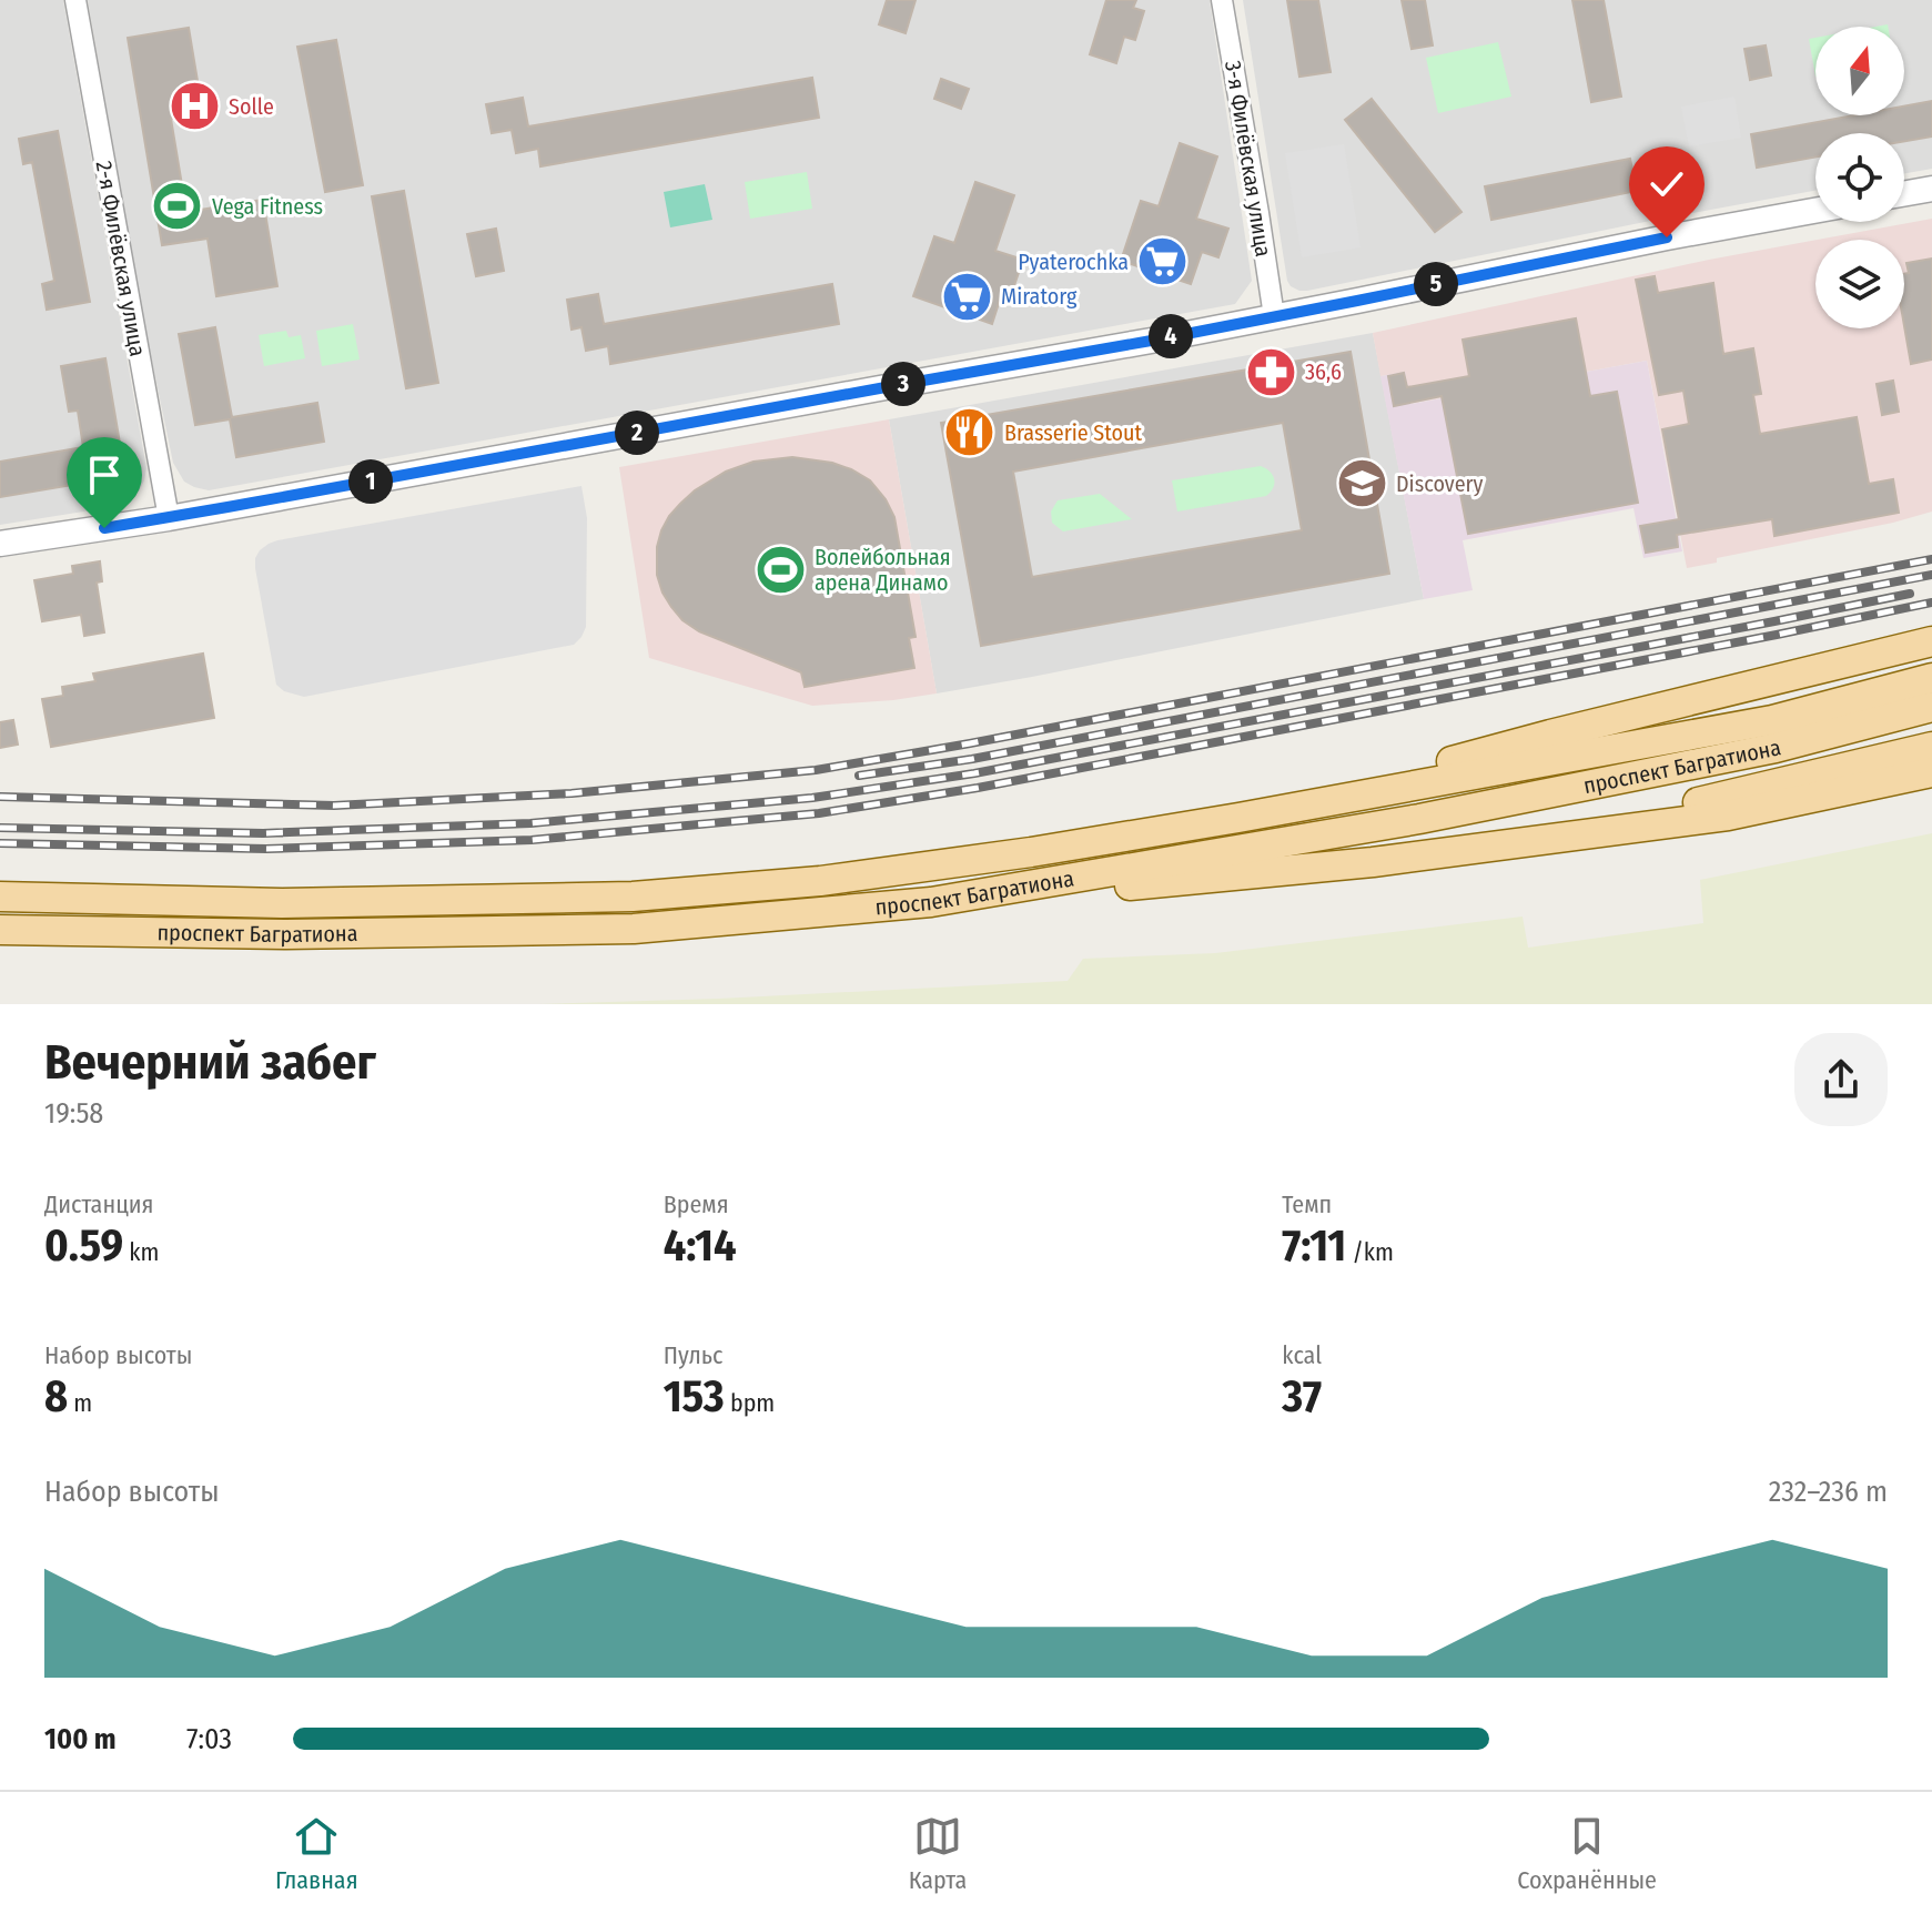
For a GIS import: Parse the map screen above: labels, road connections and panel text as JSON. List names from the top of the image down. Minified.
{"streets":{"main road":["проспект Багратиона"],"street":["3-я Филёвская улица","2-я Филёвская улица"]},"places":{"hospital":["Solle"],"sports":["Vega Fitness","Волейбольная арена Динамо"],"supermarket":["Pyaterochka","Miratorg"],"pharmacy":["36,6"],"restaurant":["Brasserie Stout"],"school or university":["Discovery"]},"north":"top","page":{"pins":["5","4","3","2","1"],"heading":["Вечерний забег","19:58"],"stats":[["Дистанция","0.59 km"],["Время","4:14"],["Темп","7:11 /km"],["Набор высоты","8 m"],["Пульс","153 bpm"],["kcal","37"]],"chart":["Набор высоты","232–236 m"],"list":[{"name":"100 m","note":"7:03"}],"tabs":["Главная","Карта","Сохранённые"]}}
